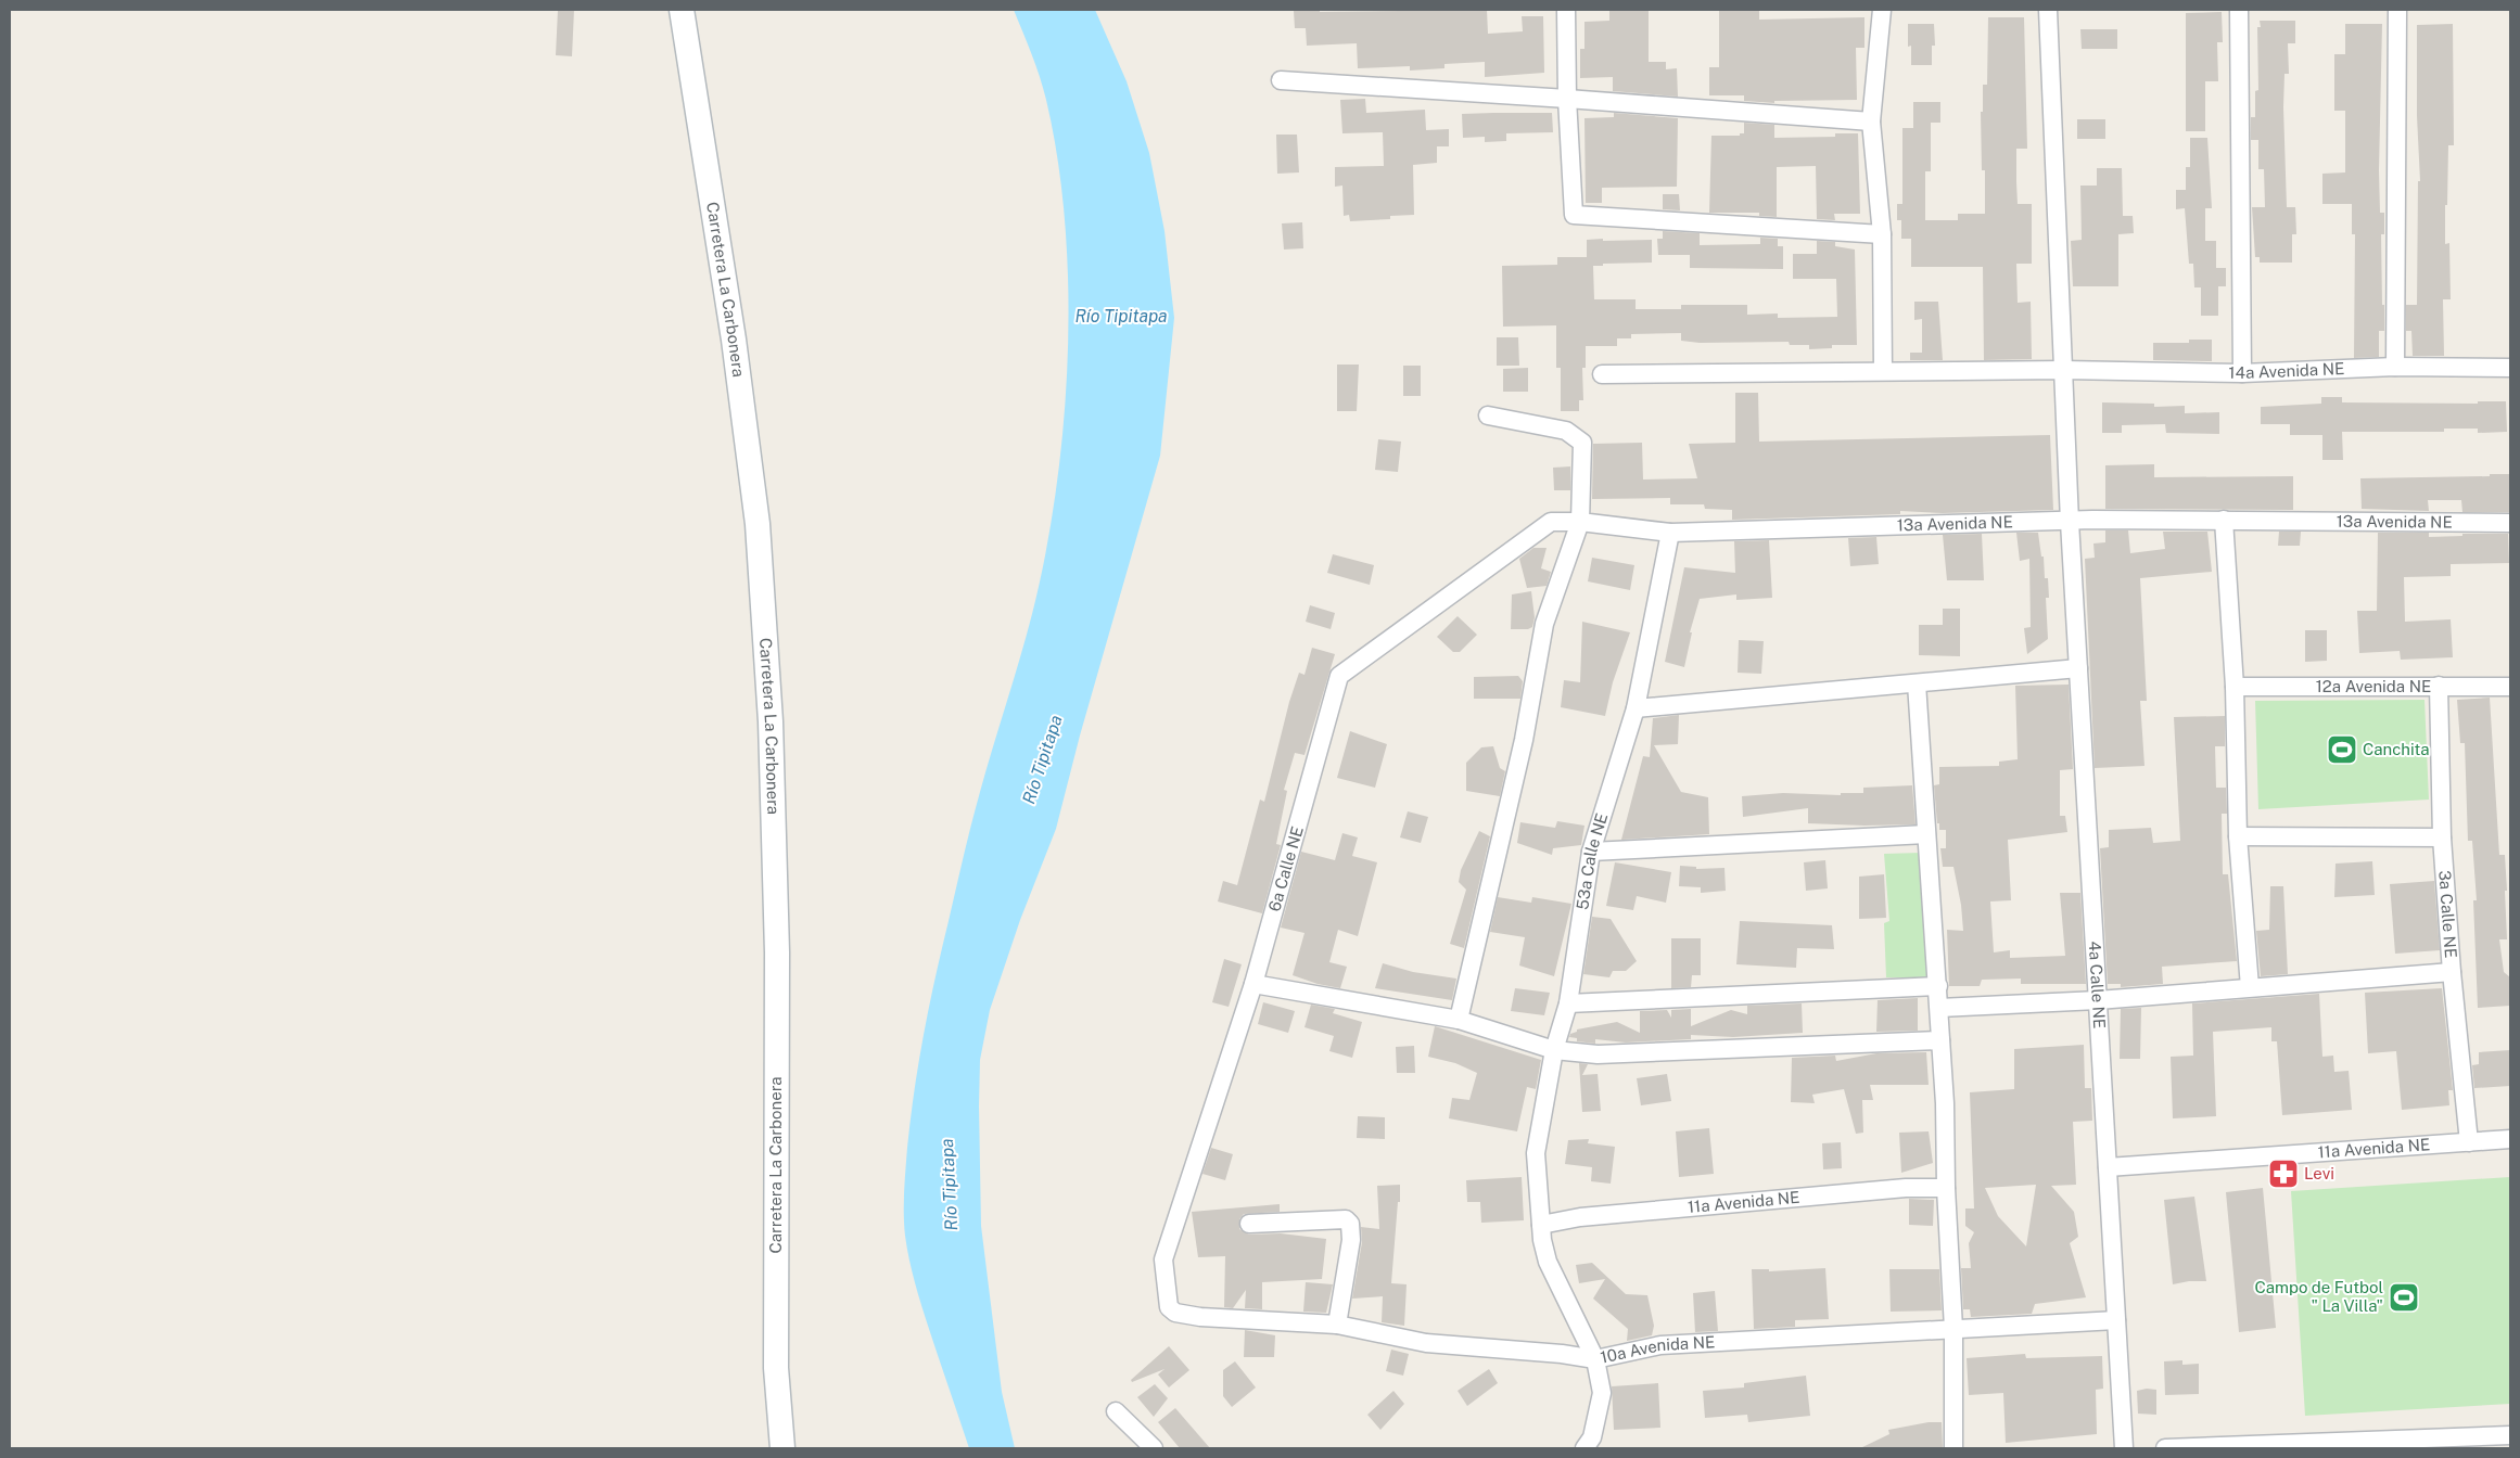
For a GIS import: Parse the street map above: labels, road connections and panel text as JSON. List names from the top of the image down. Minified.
{"streets":{"street":["Carretera La Carbonera","14a Avenida NE","13a Avenida NE","12a Avenida NE","53a Calle NE","6a Calle NE","3a Calle NE","4a Calle NE","11a Avenida NE","10a Avenida NE"]},"crossings":[["14a Avenida NE","4a Calle NE"],["13a Avenida NE","53a Calle NE"],["13a Avenida NE","6a Calle NE"],["13a Avenida NE","4a Calle NE"],["12a Avenida NE","3a Calle NE"],["53a Calle NE","11a Avenida NE"],["53a Calle NE","10a Avenida NE"],["6a Calle NE","10a Avenida NE"],["3a Calle NE","11a Avenida NE"],["4a Calle NE","11a Avenida NE"],["4a Calle NE","10a Avenida NE"]],"water":["Río Tipitapa"],"places":{"sports":["Canchita","Campo de Futbol \" La Villa\""],"pharmacy":["Levi"]}}
